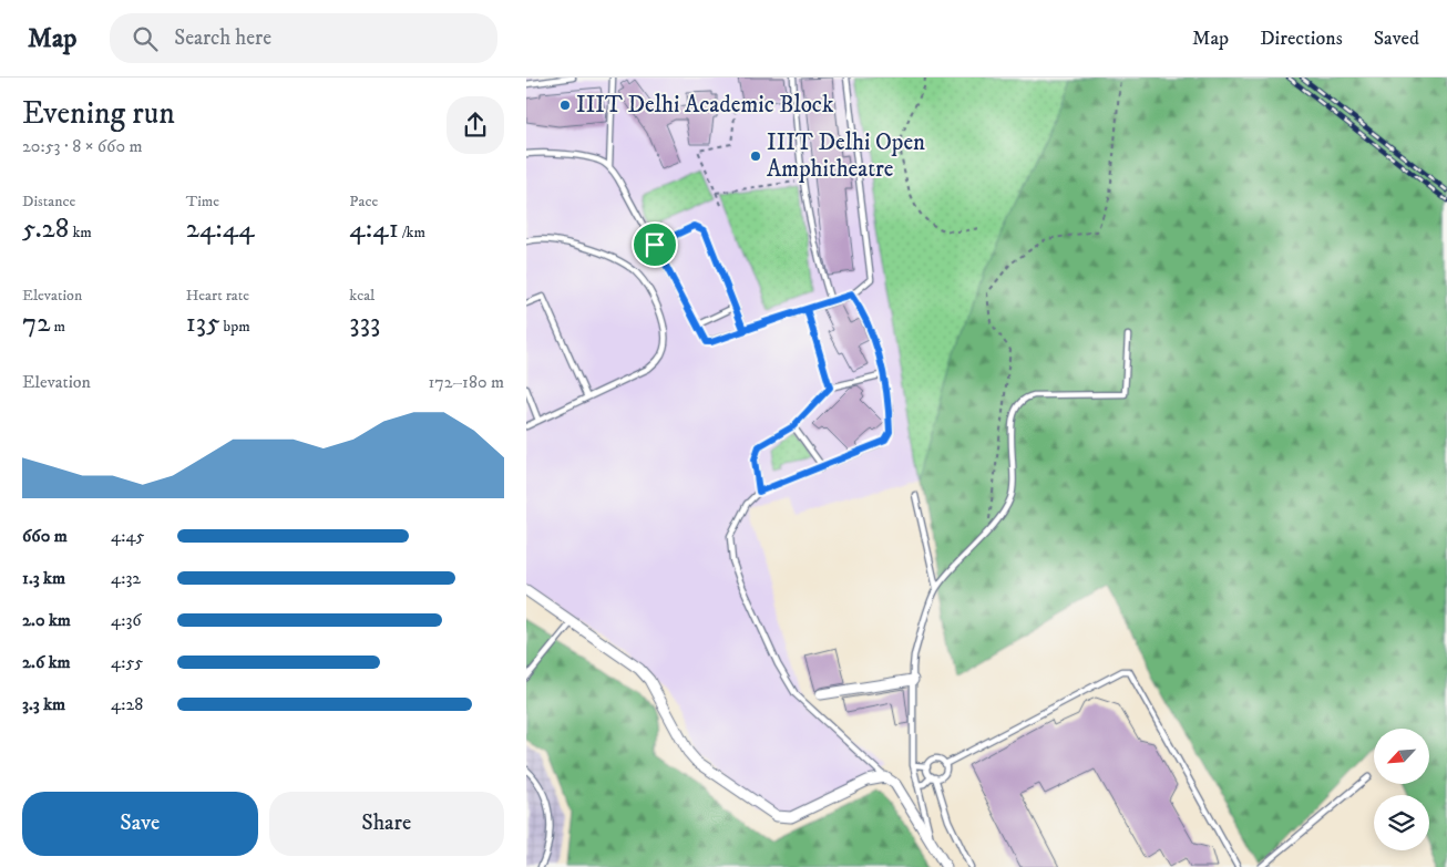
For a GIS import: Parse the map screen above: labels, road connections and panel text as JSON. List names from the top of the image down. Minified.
{"places":["IIIT Delhi Academic Block","IIIT Delhi Open Amphitheatre"],"north":"bottom left","page":{"header":"Map","search":"Search here","nav":["Map","Directions","Saved"],"heading":["Evening run","20:53 · 8 × 660 m"],"stats":[["Distance","5.28 km"],["Time","24:44"],["Pace","4:41 /km"],["Elevation","72 m"],["Heart rate","135 bpm"],["kcal","333"]],"chart":["Elevation","172–180 m"],"list":[{"name":"660 m","note":"4:45"},{"name":"1.3 km","note":"4:32"},{"name":"2.0 km","note":"4:36"},{"name":"2.6 km","note":"4:55"},{"name":"3.3 km","note":"4:28"}],"buttons":["Save","Share"]}}
